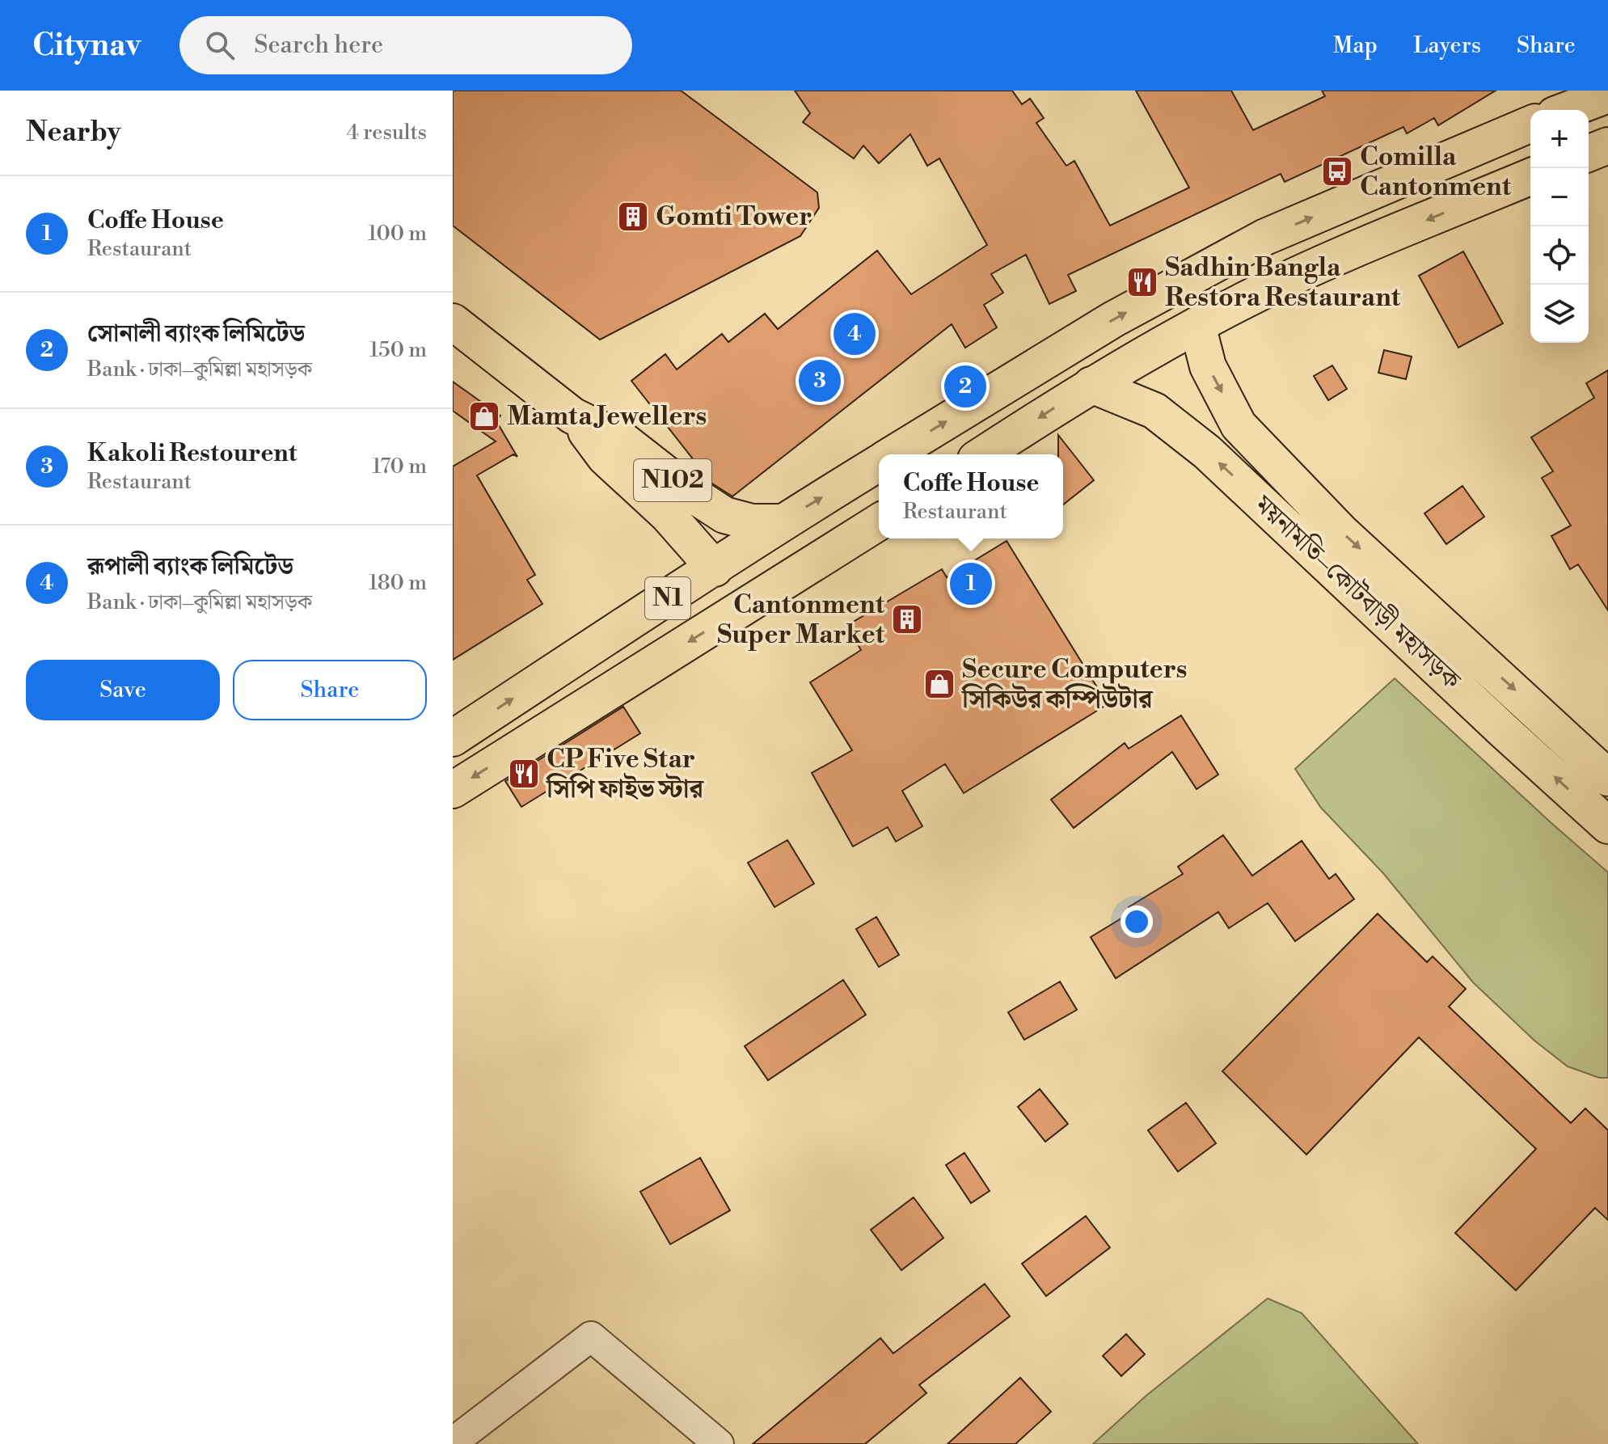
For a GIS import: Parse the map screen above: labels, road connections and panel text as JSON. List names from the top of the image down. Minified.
{"streets":{"main road":["N102","ময়নামতি–কোটবাড়ী মহাসড়ক","N1"]},"crossings":[["N102","N1"]],"places":{"bus stop":["Comilla Cantonment"],"building":["Gomti Tower","Cantonment Super Market"],"restaurant":["Sadhin Bangla Restora Restaurant","CP Five Star সিপি ফাইভ স্টার"],"shop":["Mamta Jewellers","Secure Computers সিকিউর কম্পিউটার"]},"page":{"header":"Citynav","search":"Search here","nav":["Map","Layers","Share"],"heading":["Nearby","4 results"],"map_buttons":["+","−"],"list":[{"mark":"1","name":"Coffe House","note":"Restaurant","value":"100 m"},{"mark":"2","name":"সোনালী ব্যাংক লিমিটেড","note":"Bank · ঢাকা–কুমিল্লা মহাসড়ক","value":"150 m"},{"mark":"3","name":"Kakoli Restourent","note":"Restaurant","value":"170 m"},{"mark":"4","name":"রূপালী ব্যাংক লিমিটেড","note":"Bank · ঢাকা–কুমিল্লা মহাসড়ক","value":"180 m"}],"pins":["4","3","2","1"],"popup":["Coffe House","Restaurant"],"buttons":["Save","Share"]}}
